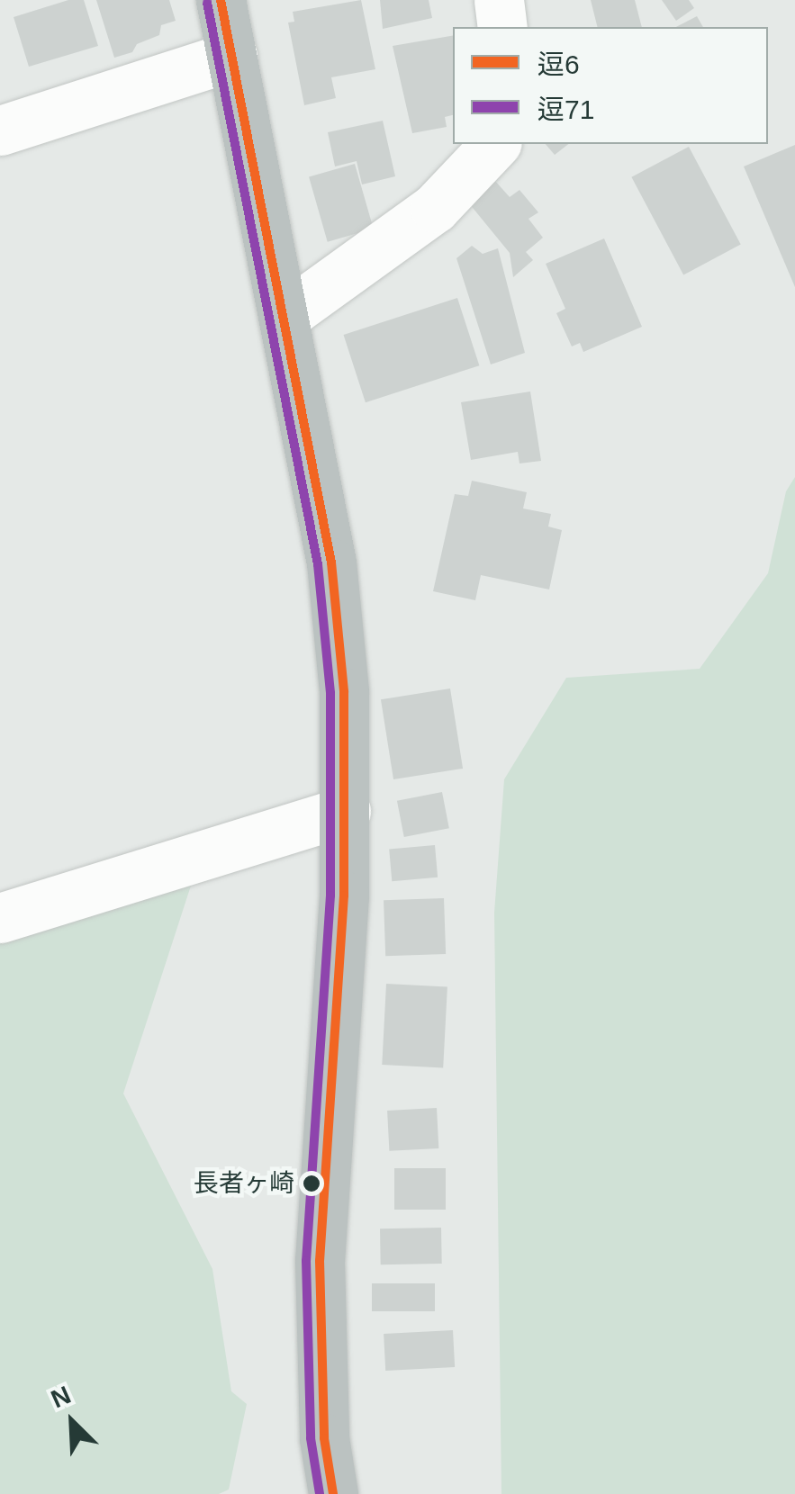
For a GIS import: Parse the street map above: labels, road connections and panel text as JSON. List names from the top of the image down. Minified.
{"places":["長者ヶ崎"],"lines":["transit line 逗6","transit line 逗71"],"legend":["逗6","逗71"],"north":"top left"}
